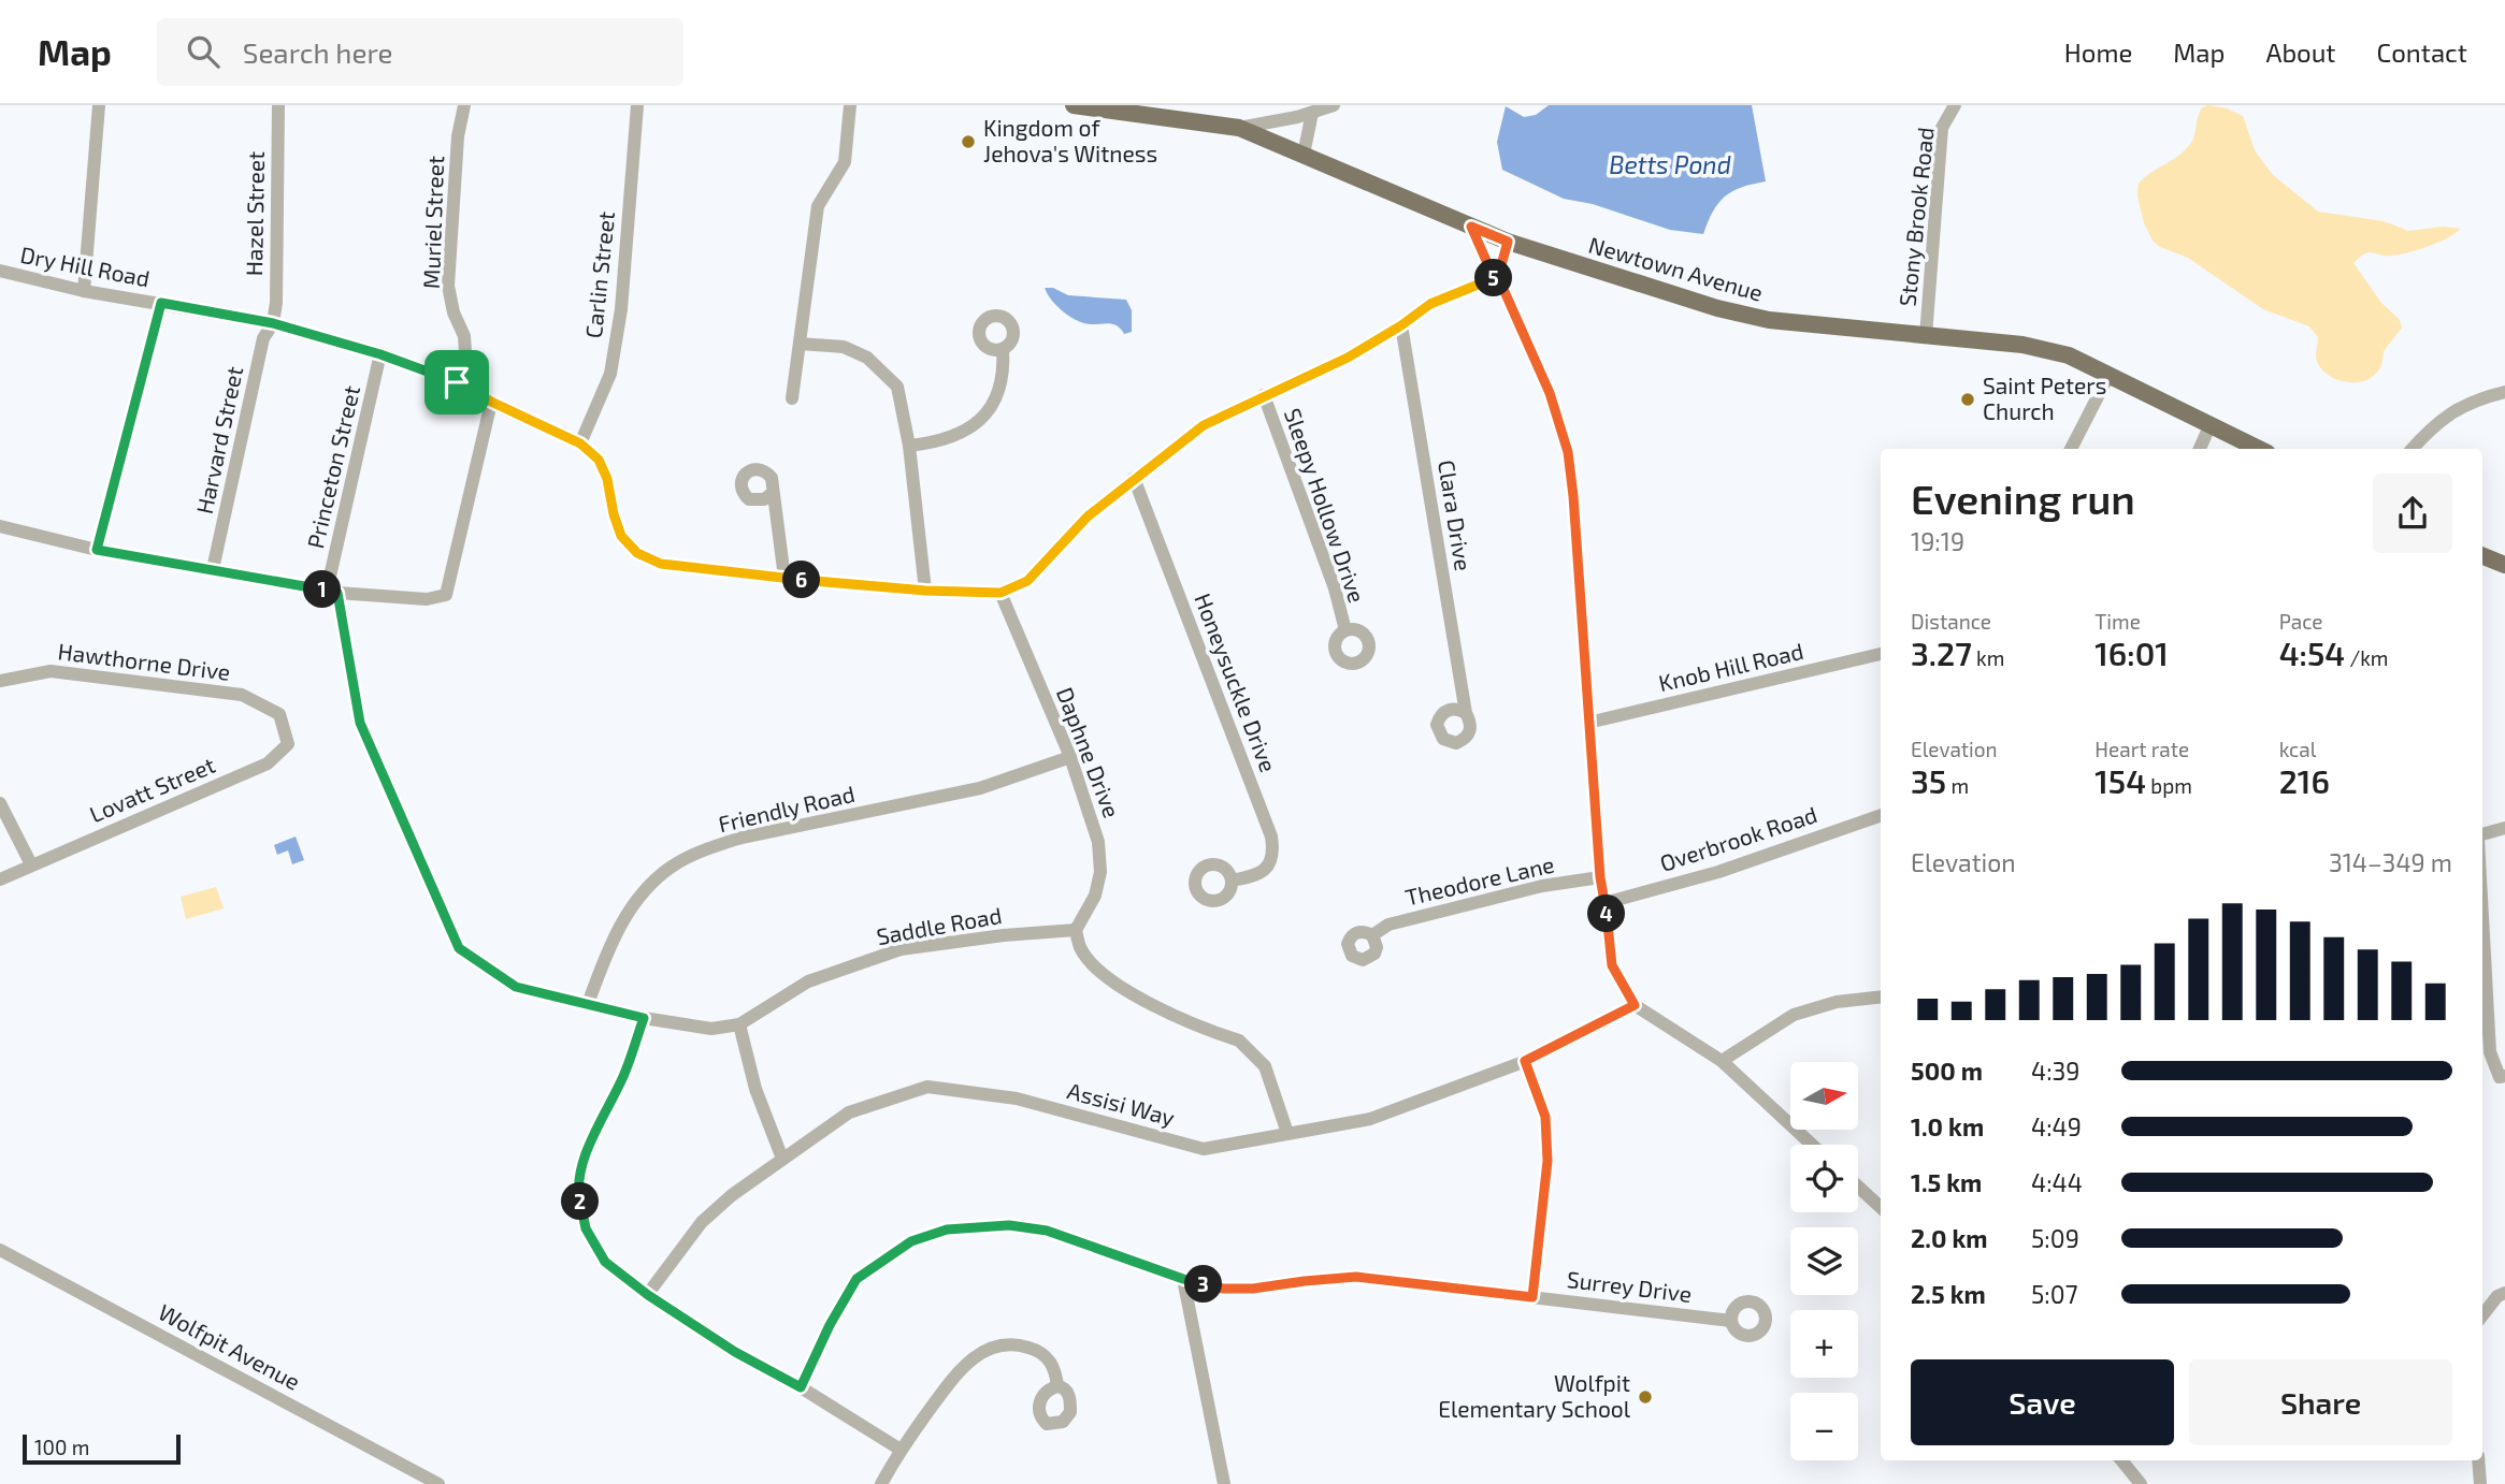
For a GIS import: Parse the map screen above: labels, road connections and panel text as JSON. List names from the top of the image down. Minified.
{"streets":{"main road":["Newtown Avenue"],"street":["Hazel Street","Stony Brook Road","Muriel Street","Dry Hill Road","Carlin Street","Harvard Street","Princeton Street","Sleepy Hollow Drive","Clara Drive","Hawthorne Drive","Knob Hill Road","Honeysuckle Drive","Daphne Drive","Lovatt Street","Friendly Road","Overbrook Road","Theodore Lane","Saddle Road","Assisi Way","Surrey Drive","Wolfpit Avenue"]},"crossings":[["Hazel Street","Dry Hill Road"],["Hazel Street","Harvard Street"],["Stony Brook Road","Newtown Avenue"],["Muriel Street","Dry Hill Road"],["Dry Hill Road","Carlin Street"],["Dry Hill Road","Harvard Street"],["Dry Hill Road","Princeton Street"],["Dry Hill Road","Daphne Drive"],["Princeton Street","Saddle Road"],["Hawthorne Drive","Lovatt Street"],["Daphne Drive","Friendly Road"],["Daphne Drive","Saddle Road"],["Friendly Road","Saddle Road"]],"water":["Betts Pond"],"places":["Kingdom of Jehova's Witness","Saint Peters Church","Wolfpit Elementary School"],"scale_bar":"100 m","north":"right","page":{"header":"Map","search":"Search here","nav":["Home","Map","About","Contact"],"pins":["5","6","1","4","2","3"],"heading":["Evening run","19:19"],"stats":[["Distance","3.27 km"],["Time","16:01"],["Pace","4:54 /km"],["Elevation","35 m"],["Heart rate","154 bpm"],["kcal","216"]],"chart":["Elevation","314–349 m"],"list":[{"name":"500 m","note":"4:39"},{"name":"1.0 km","note":"4:49"},{"name":"1.5 km","note":"4:44"},{"name":"2.0 km","note":"5:09"},{"name":"2.5 km","note":"5:07"}],"map_buttons":["+","−"],"buttons":["Save","Share"],"scale":"100 m"}}
